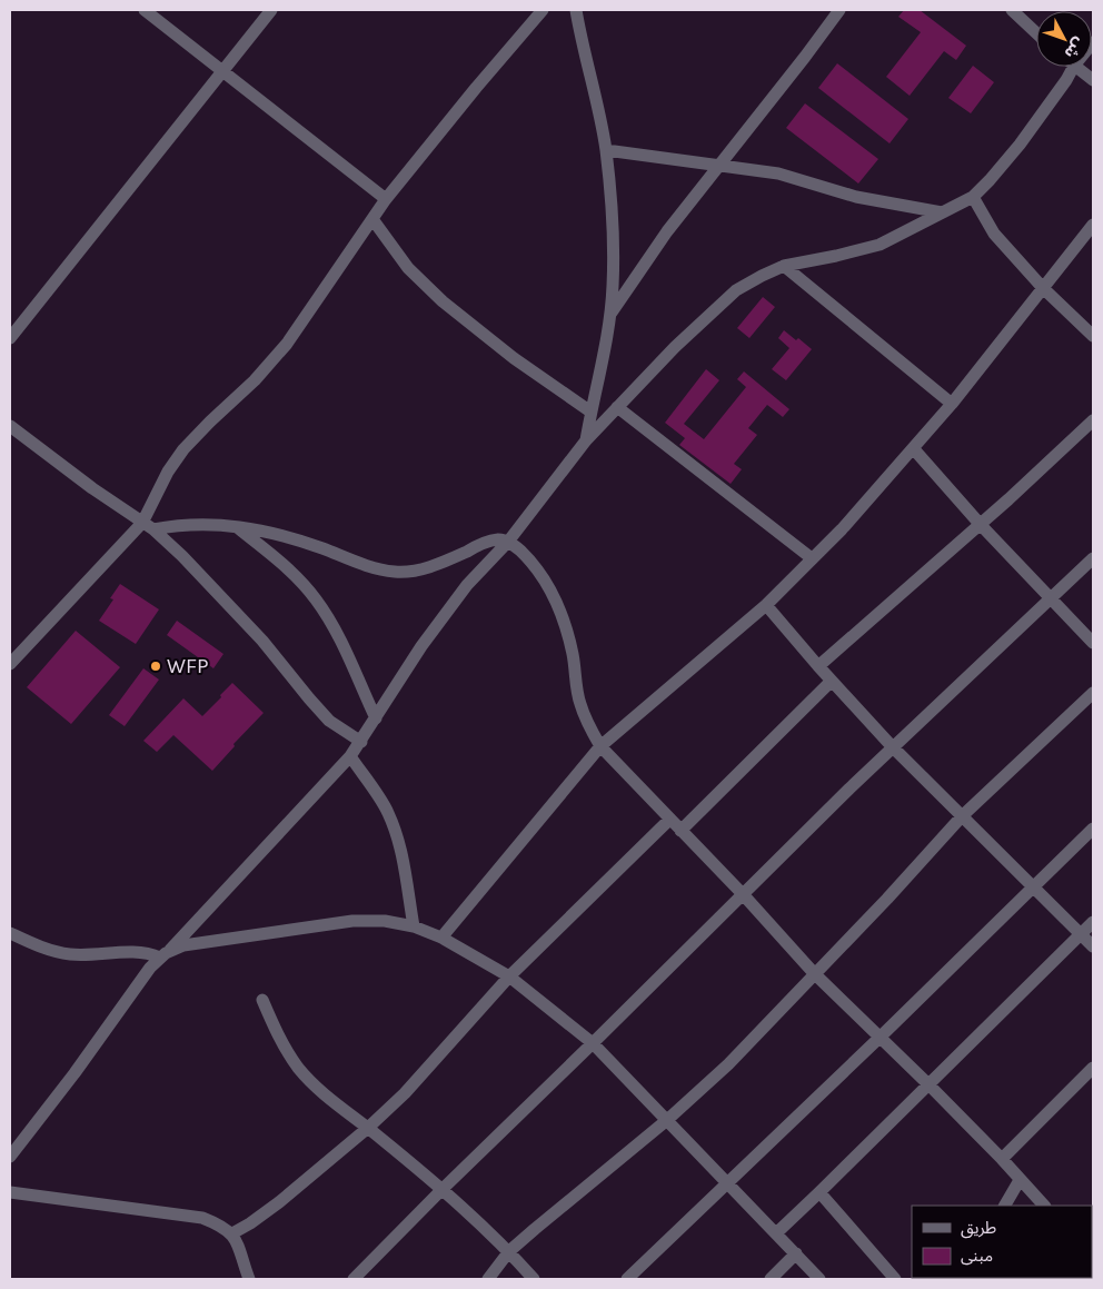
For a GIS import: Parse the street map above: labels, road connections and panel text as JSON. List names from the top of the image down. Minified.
{"places":["WFP"],"legend":["طريق","مبنى"],"north":"bottom right"}
